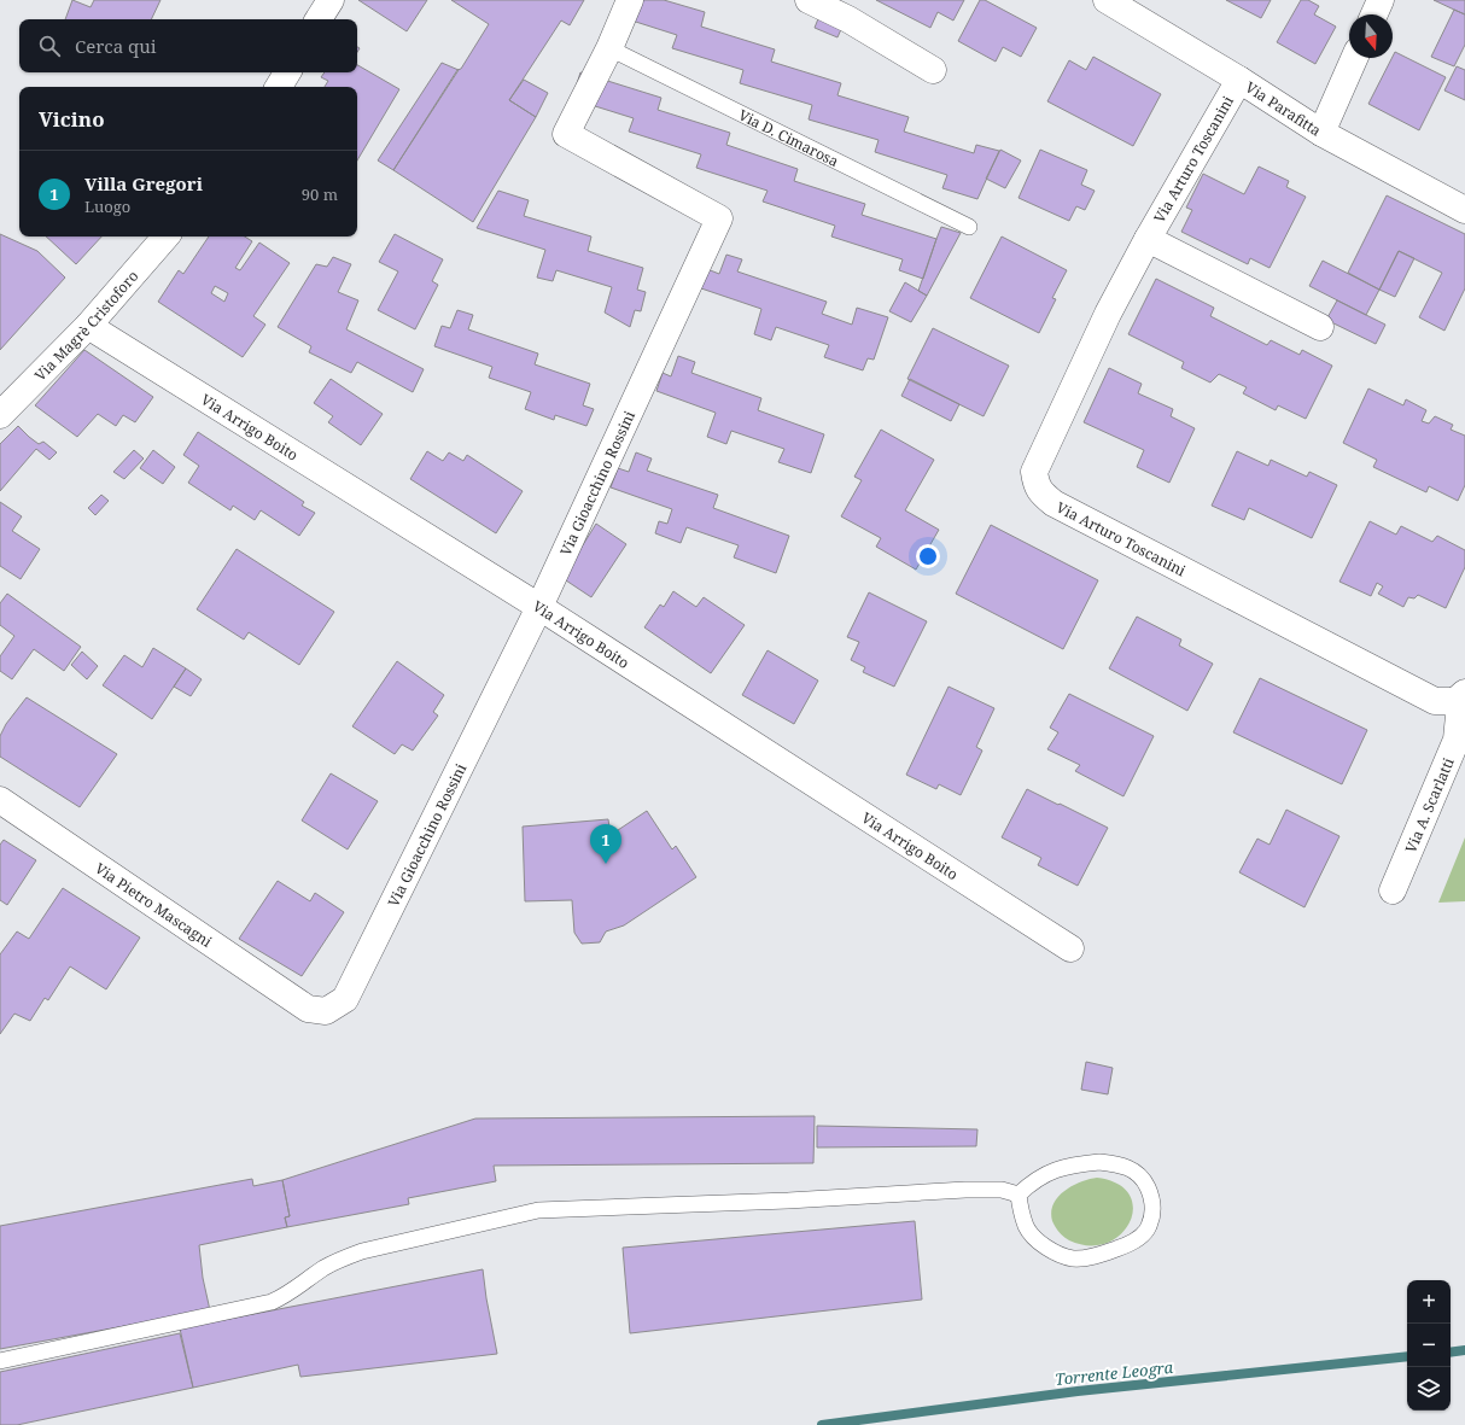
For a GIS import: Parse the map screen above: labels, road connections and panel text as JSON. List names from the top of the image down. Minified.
{"streets":{"street":["Via Parafitta","Via Arturo Toscanini","Via Magrè Cristoforo","Via Arrigo Boito","Via Gioacchino Rossini","Via A. Scarlatti","Via Pietro Mascagni"],"lane":["Via D. Cimarosa"]},"crossings":[["Via Parafitta","Via Arturo Toscanini"],["Via D. Cimarosa","Via Gioacchino Rossini"],["Via Arturo Toscanini","Via A. Scarlatti"],["Via Magrè Cristoforo","Via Arrigo Boito"],["Via Arrigo Boito","Via Gioacchino Rossini"],["Via Gioacchino Rossini","Via Pietro Mascagni"]],"water":["Torrente Leogra"],"north":"bottom","page":{"search":"Cerca qui","heading":"Vicino","list":[{"mark":"1","name":"Villa Gregori","note":"Luogo","value":"90 m"}],"pins":"1","map_buttons":["+","−"]}}
